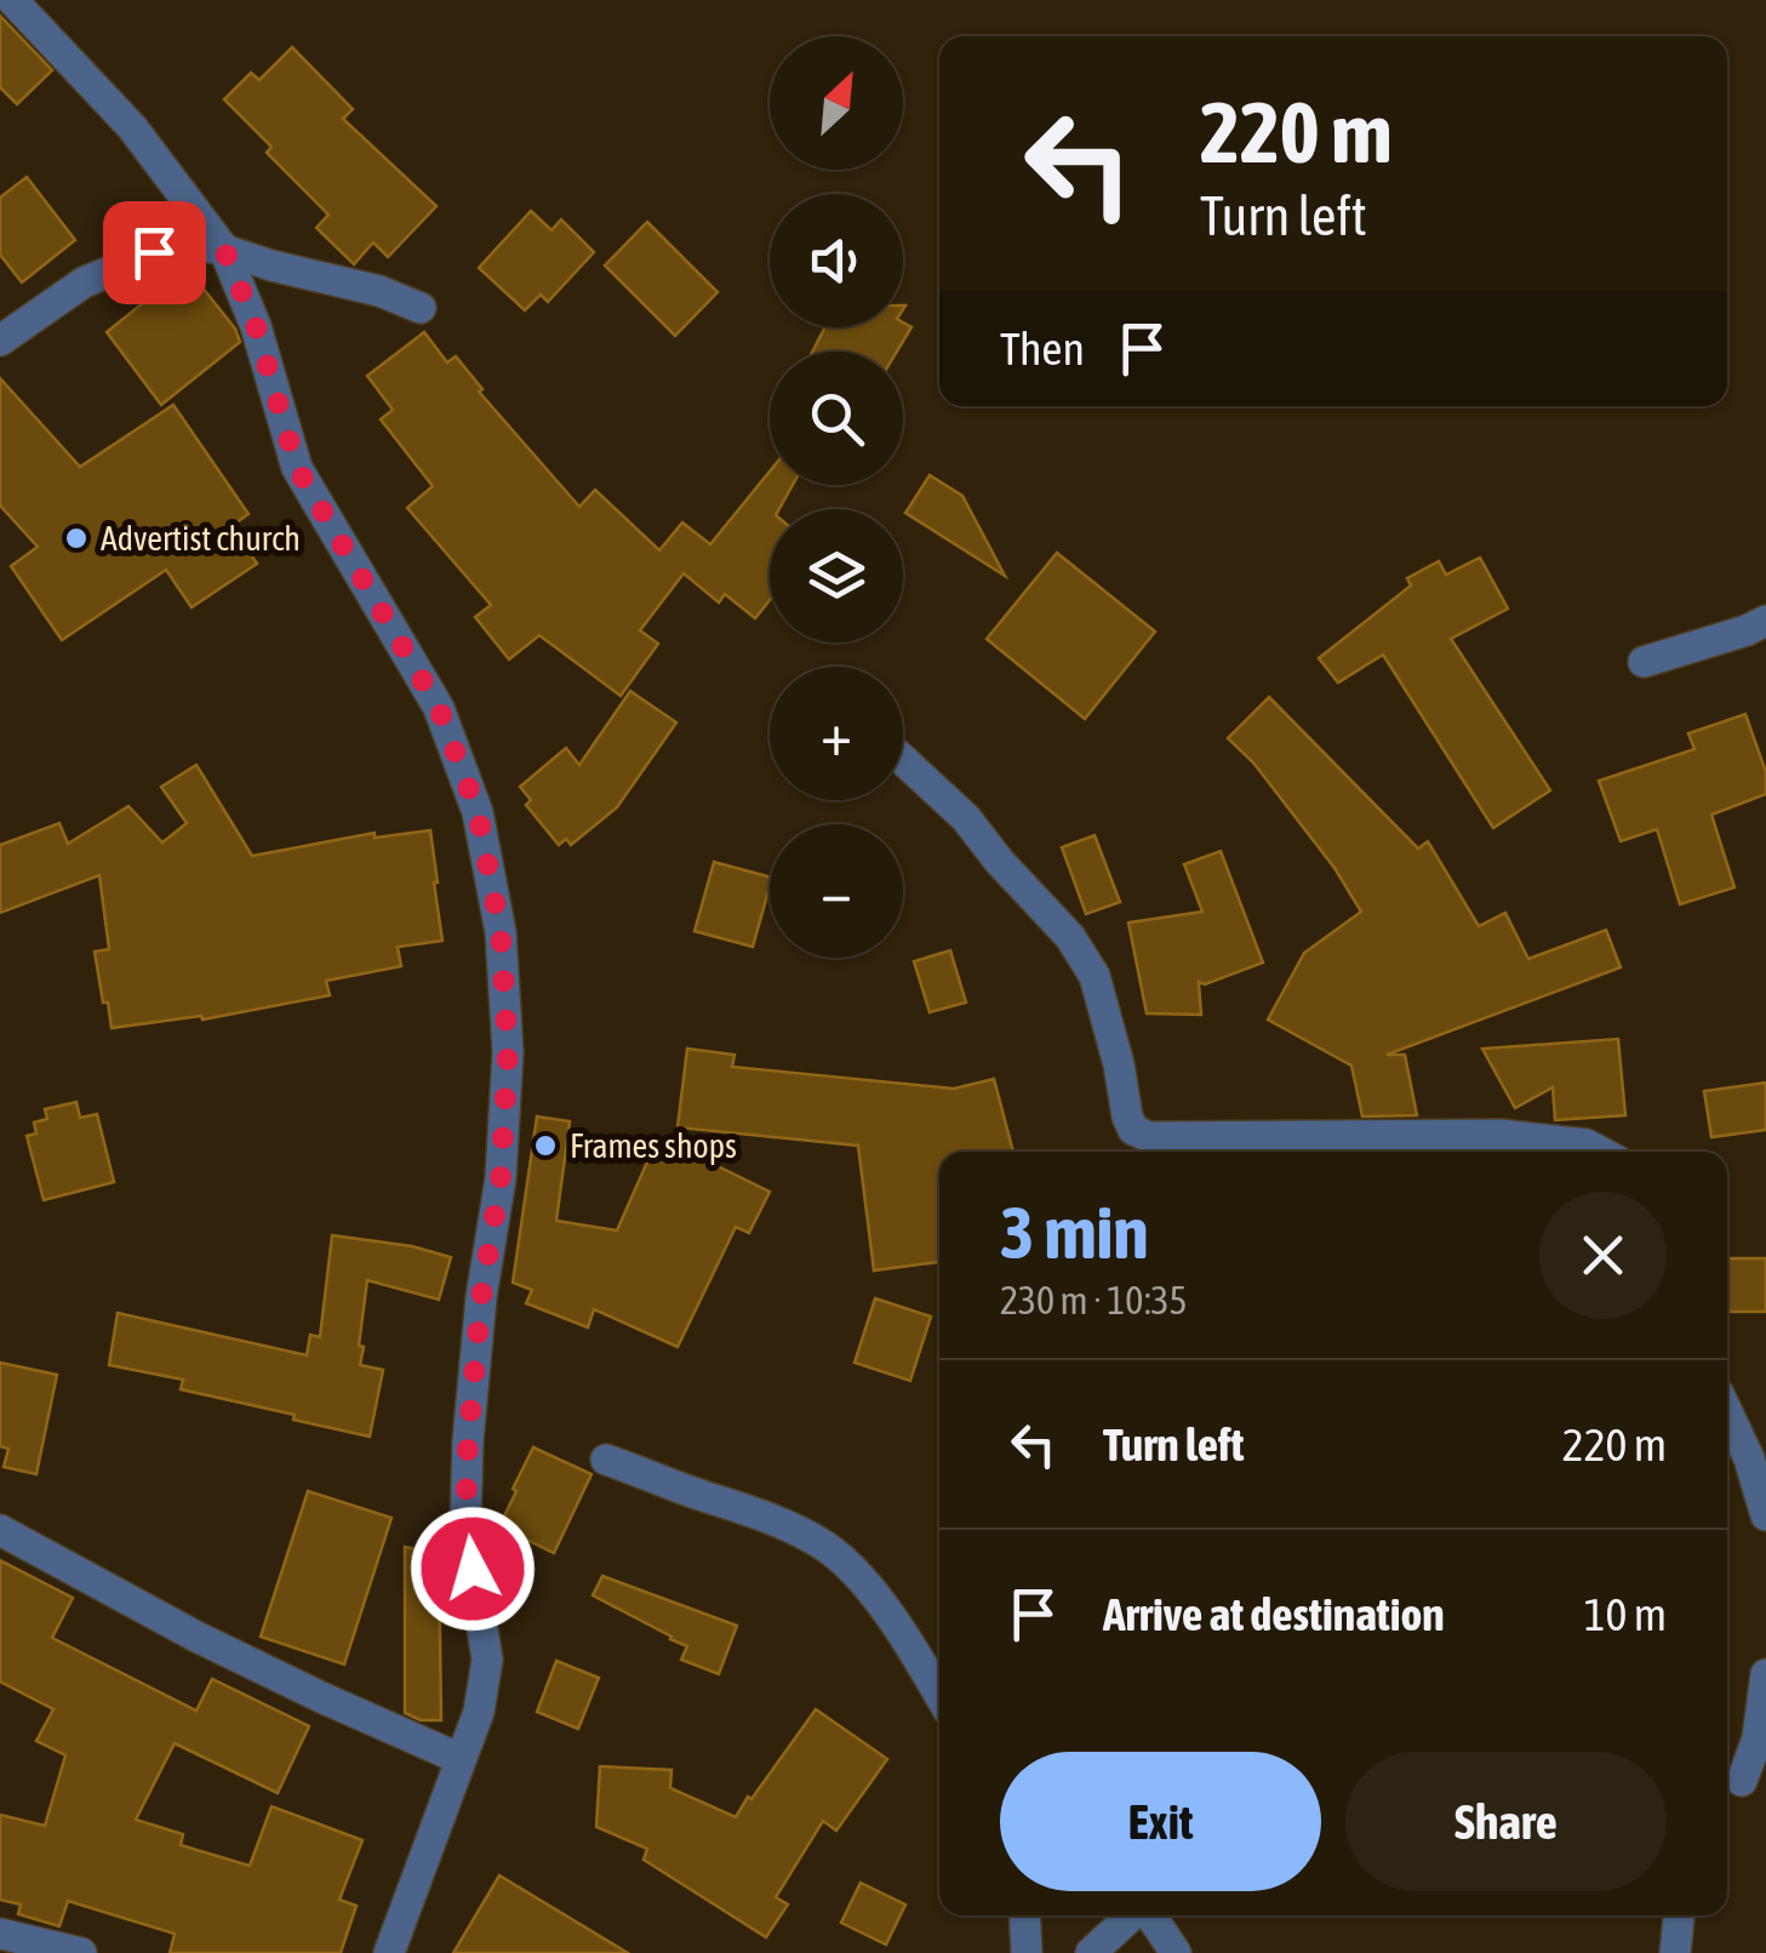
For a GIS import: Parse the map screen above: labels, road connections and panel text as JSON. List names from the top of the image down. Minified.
{"places":["Advertist church","Frames shops"],"north":"top right","page":{"map_buttons":["+","−"],"turn":["220 m","Turn left"],"then":"Then","heading":["3 min","230 m · 10:35"],"list":[{"name":"Turn left","value":"220 m"},{"name":"Arrive at destination","value":"10 m"}],"buttons":["Exit","Share"]}}
